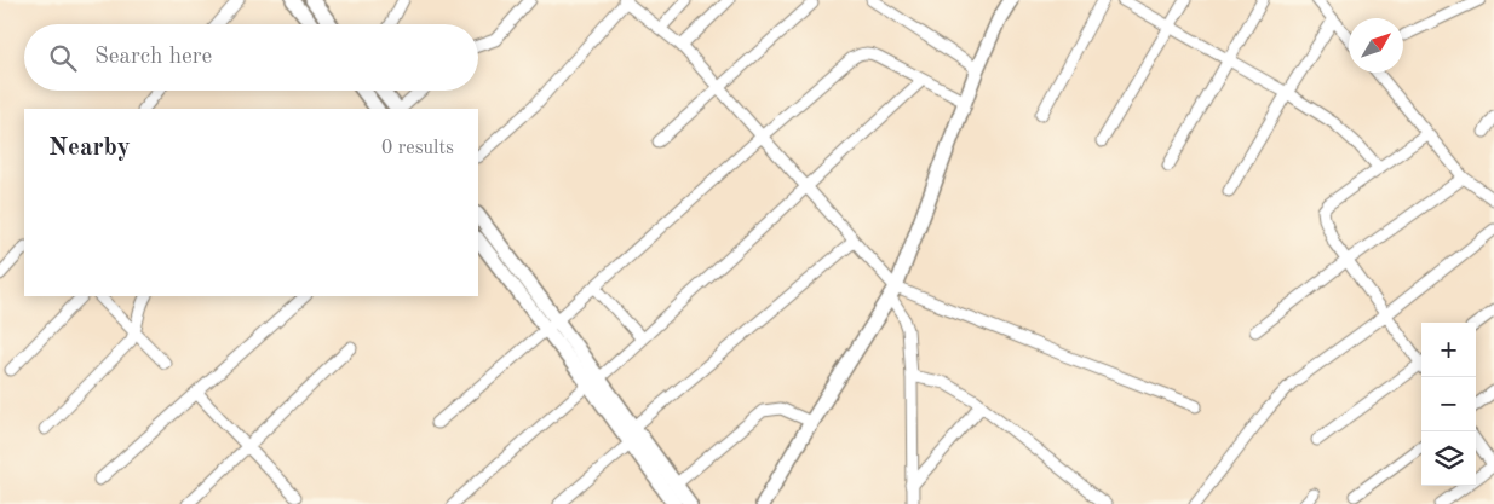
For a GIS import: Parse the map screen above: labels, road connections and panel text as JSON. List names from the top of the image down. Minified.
{"north":"top right","page":{"search":"Search here","heading":["Nearby","0 results"],"map_buttons":["+","−"]}}
